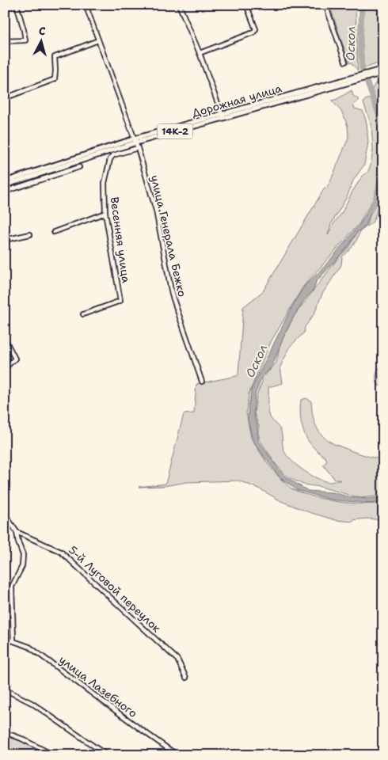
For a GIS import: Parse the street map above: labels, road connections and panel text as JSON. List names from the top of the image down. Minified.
{"streets":{"main road":["Дорожная улица","14К-2"],"street":["улица Генерала Бежко","Весенняя улица","5-й Луговой переулок","улица Лазебного"]},"crossings":[["Дорожная улица","улица Генерала Бежко"],["улица Генерала Бежко","Весенняя улица"]],"water":["Оскол"],"north":"top"}
